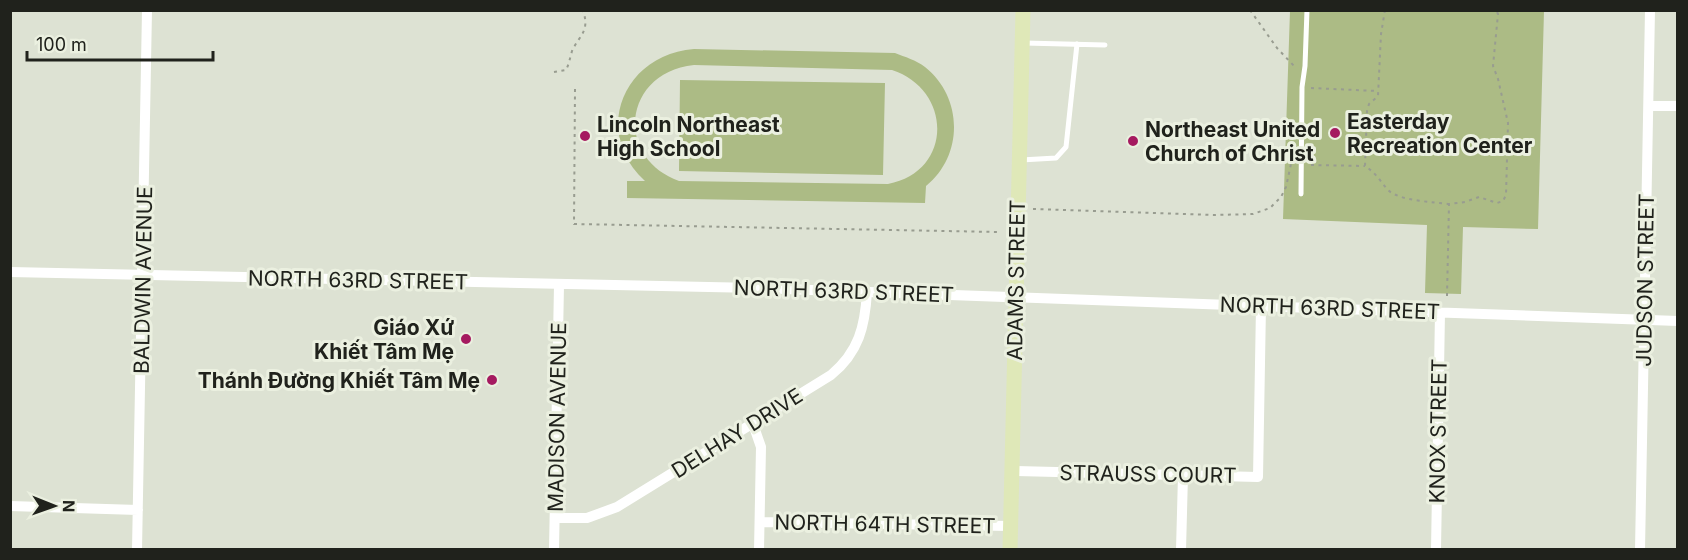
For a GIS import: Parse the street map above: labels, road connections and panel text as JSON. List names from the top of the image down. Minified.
{"streets":{"main road":["ADAMS STREET"],"street":["BALDWIN AVENUE","NORTH 63RD STREET","JUDSON STREET","MADISON AVENUE","KNOX STREET","DELHAY DRIVE","STRAUSS COURT","NORTH 64TH STREET"]},"crossings":[["BALDWIN AVENUE","NORTH 63RD STREET"],["NORTH 63RD STREET","ADAMS STREET"],["NORTH 63RD STREET","JUDSON STREET"],["NORTH 63RD STREET","MADISON AVENUE"],["NORTH 63RD STREET","KNOX STREET"],["NORTH 63RD STREET","DELHAY DRIVE"],["NORTH 63RD STREET","STRAUSS COURT"],["ADAMS STREET","STRAUSS COURT"],["ADAMS STREET","NORTH 64TH STREET"],["MADISON AVENUE","DELHAY DRIVE"]],"places":["Easterday Recreation Center","Lincoln Northeast High School","Northeast United Church of Christ","Giáo Xứ Khiết Tâm Mẹ","Thánh Đường Khiết Tâm Mẹ"],"scale_bar":"100 m","north":"right"}
